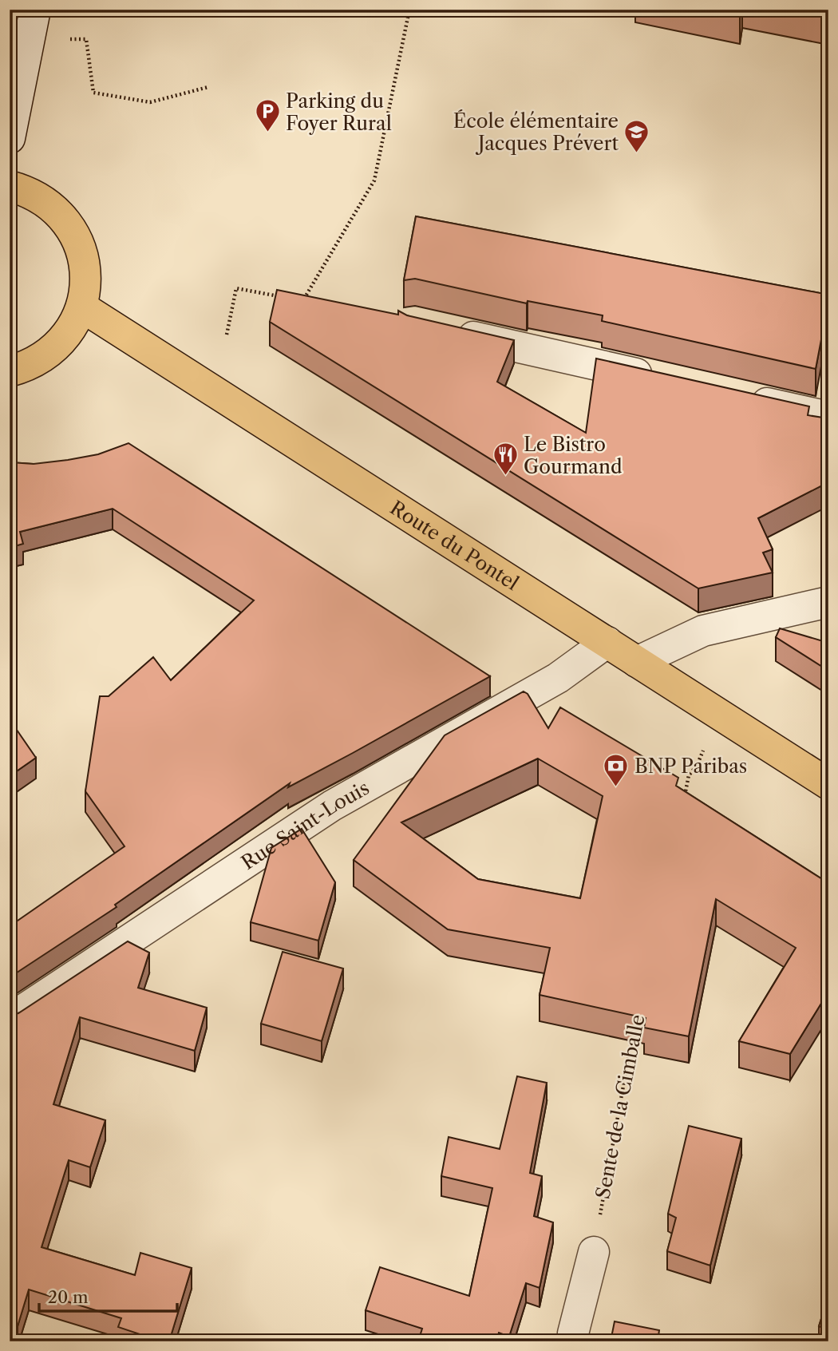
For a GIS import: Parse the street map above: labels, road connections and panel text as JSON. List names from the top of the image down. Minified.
{"streets":{"main road":["Route du Pontel"],"street":["Rue Saint-Louis"],"path":["Sente de la Cimballe"]},"crossings":[["Route du Pontel","Rue Saint-Louis"]],"places":{"parking":["Parking du Foyer Rural"],"school or university":["École élémentaire Jacques Prévert"],"restaurant":["Le Bistro Gourmand"],"bank":["BNP Paribas"]},"scale_bar":"20 m"}
